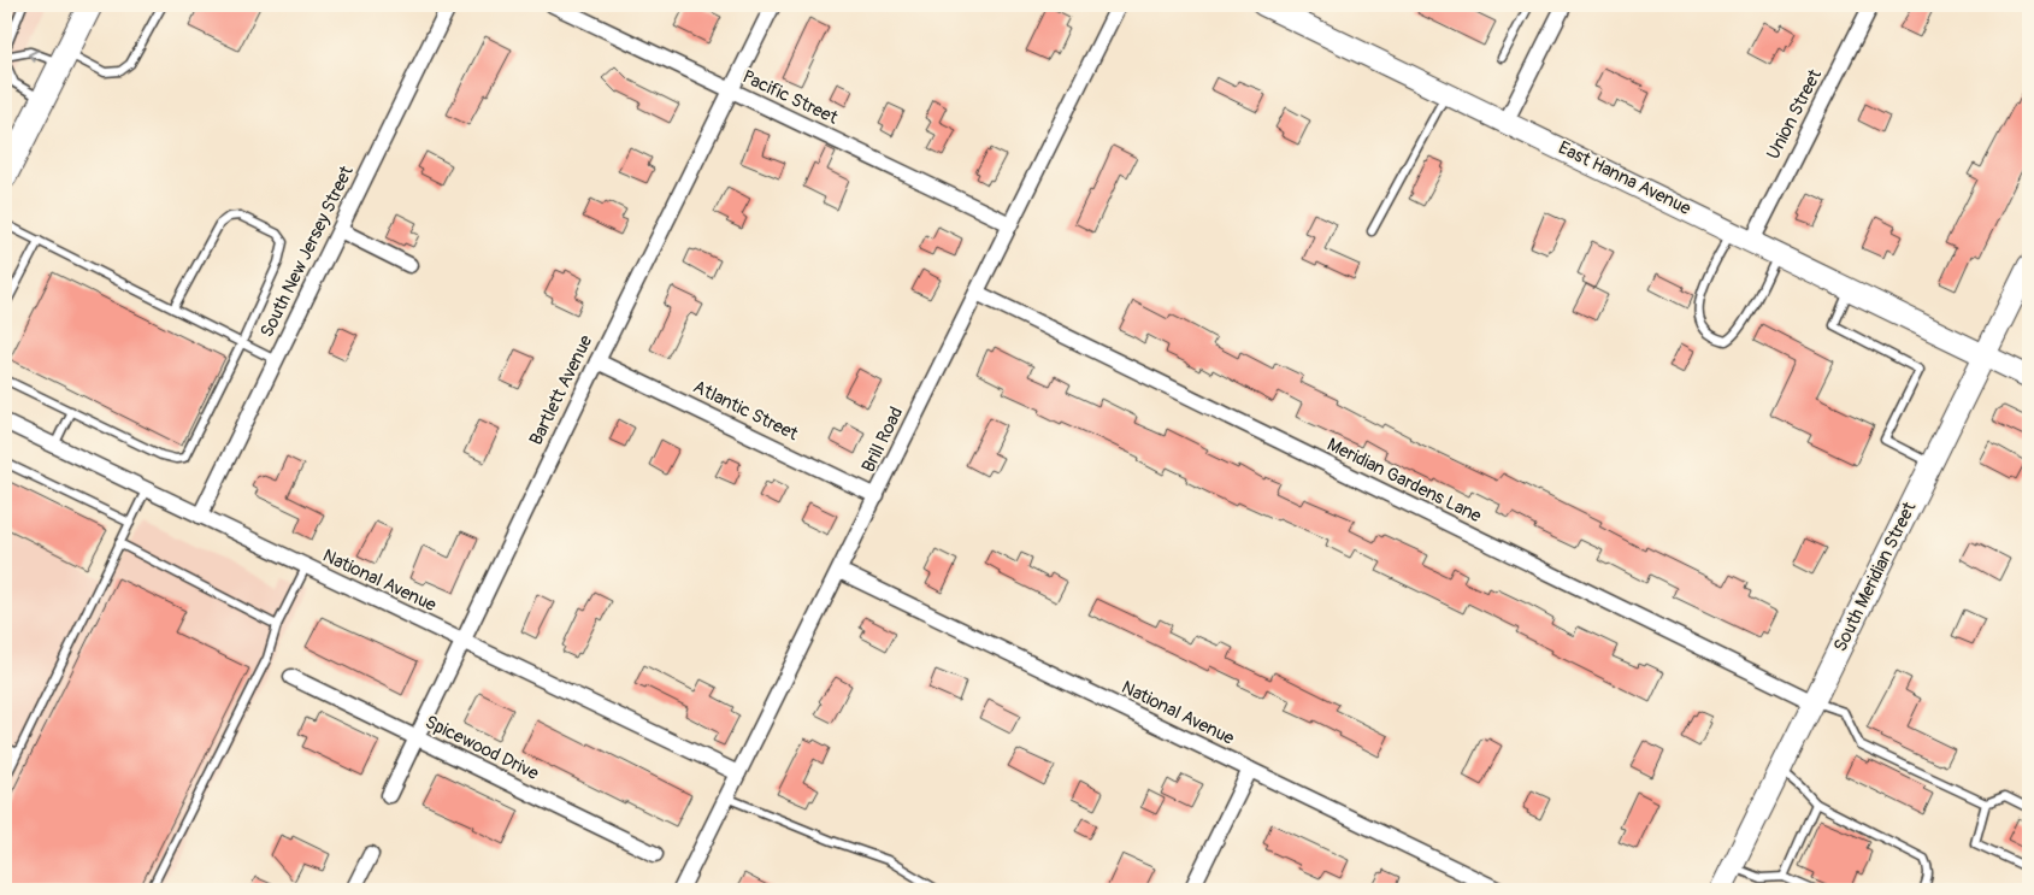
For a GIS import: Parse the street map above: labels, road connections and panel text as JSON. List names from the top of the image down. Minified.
{"streets":{"main road":["East Hanna Avenue","South Meridian Street"],"street":["Pacific Street","Union Street","South New Jersey Street","Bartlett Avenue","Atlantic Street","Brill Road","Meridian Gardens Lane","National Avenue","Spicewood Drive"]},"crossings":[["Pacific Street","Bartlett Avenue"],["Pacific Street","Brill Road"],["Union Street","East Hanna Avenue"],["East Hanna Avenue","South Meridian Street"],["South New Jersey Street","National Avenue"],["Bartlett Avenue","Atlantic Street"],["Bartlett Avenue","National Avenue"],["Bartlett Avenue","Spicewood Drive"],["Atlantic Street","Brill Road"],["Brill Road","Meridian Gardens Lane"],["Brill Road","National Avenue"],["Meridian Gardens Lane","South Meridian Street"]]}
